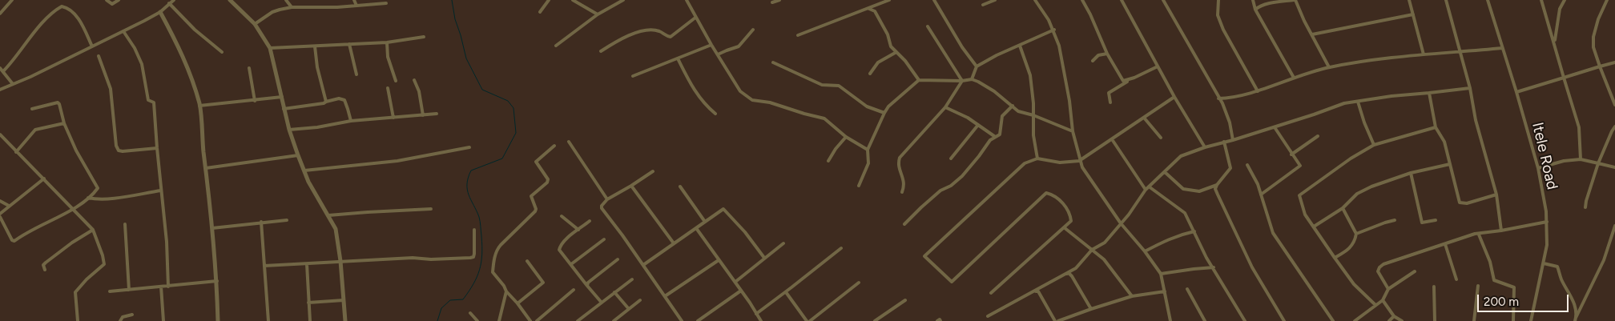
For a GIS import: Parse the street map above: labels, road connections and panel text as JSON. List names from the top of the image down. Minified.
{"streets":{"street":["Itele Road"]},"scale_bar":"200 m"}
